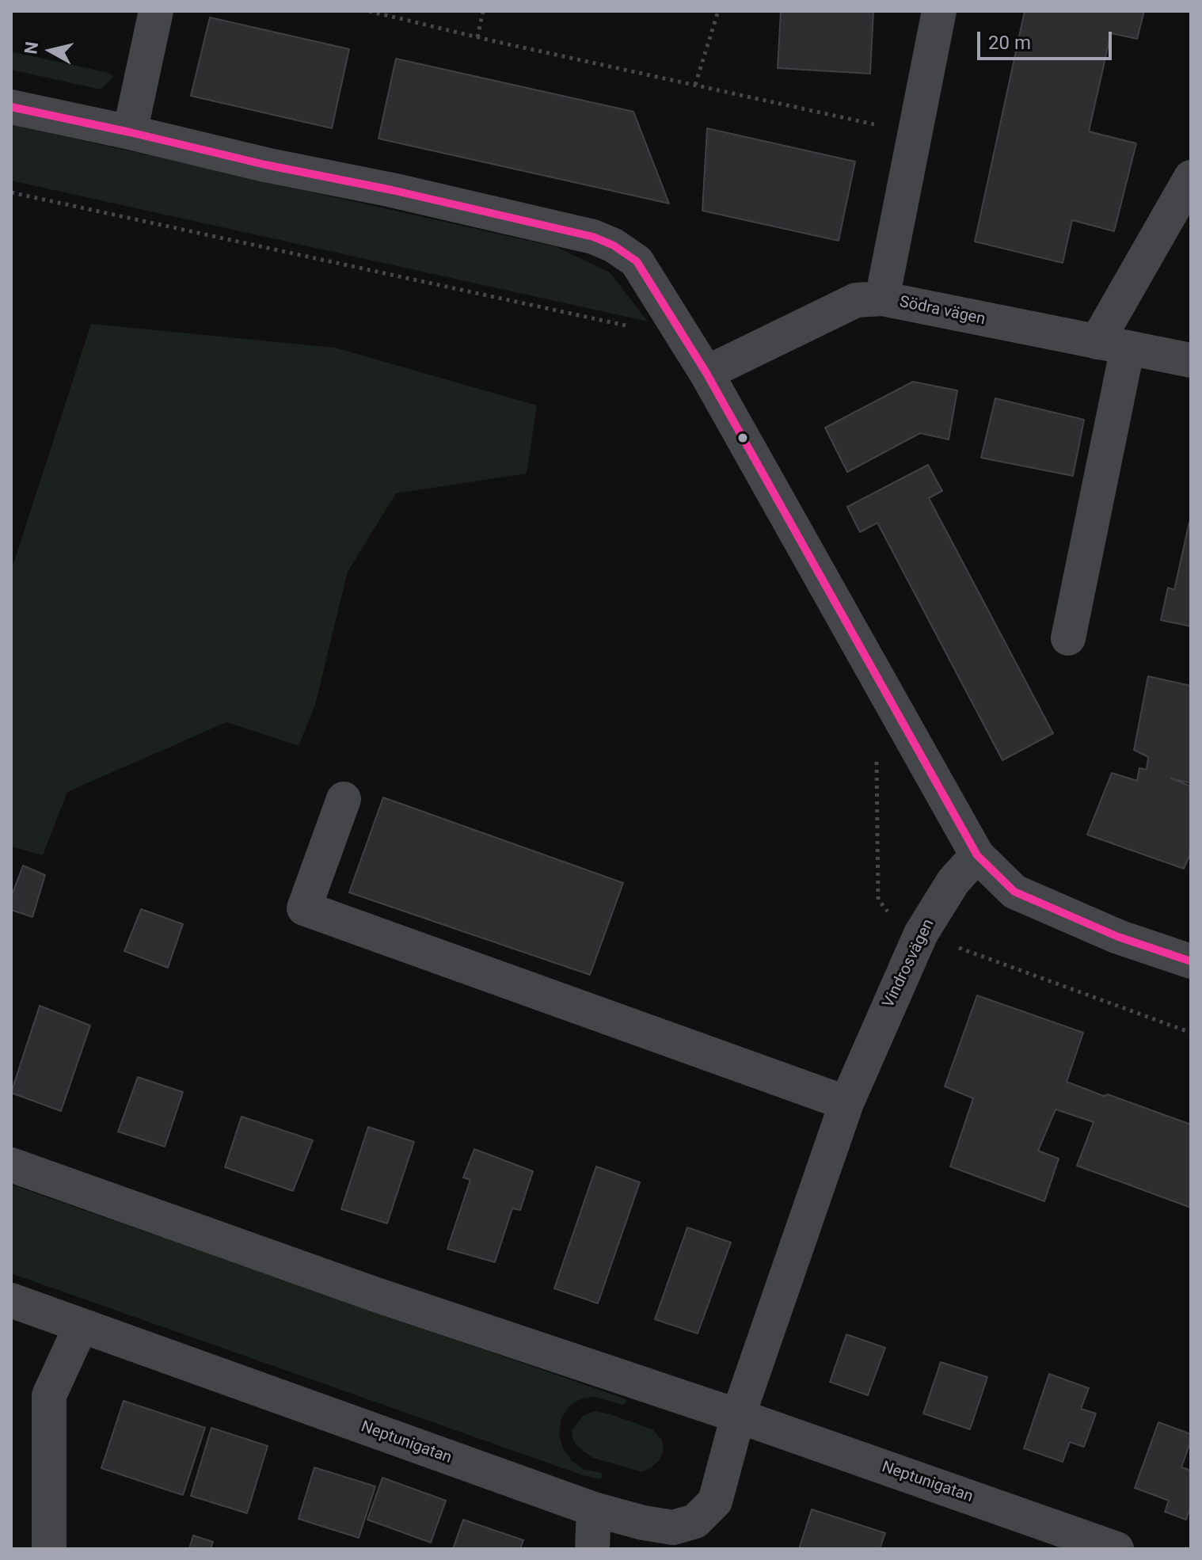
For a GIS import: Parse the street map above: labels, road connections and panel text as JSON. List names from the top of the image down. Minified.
{"streets":{"street":["Södra vägen","Vindrosvägen","Neptunigatan"]},"crossings":[["Vindrosvägen","Neptunigatan"]],"scale_bar":"20 m","north":"left"}
